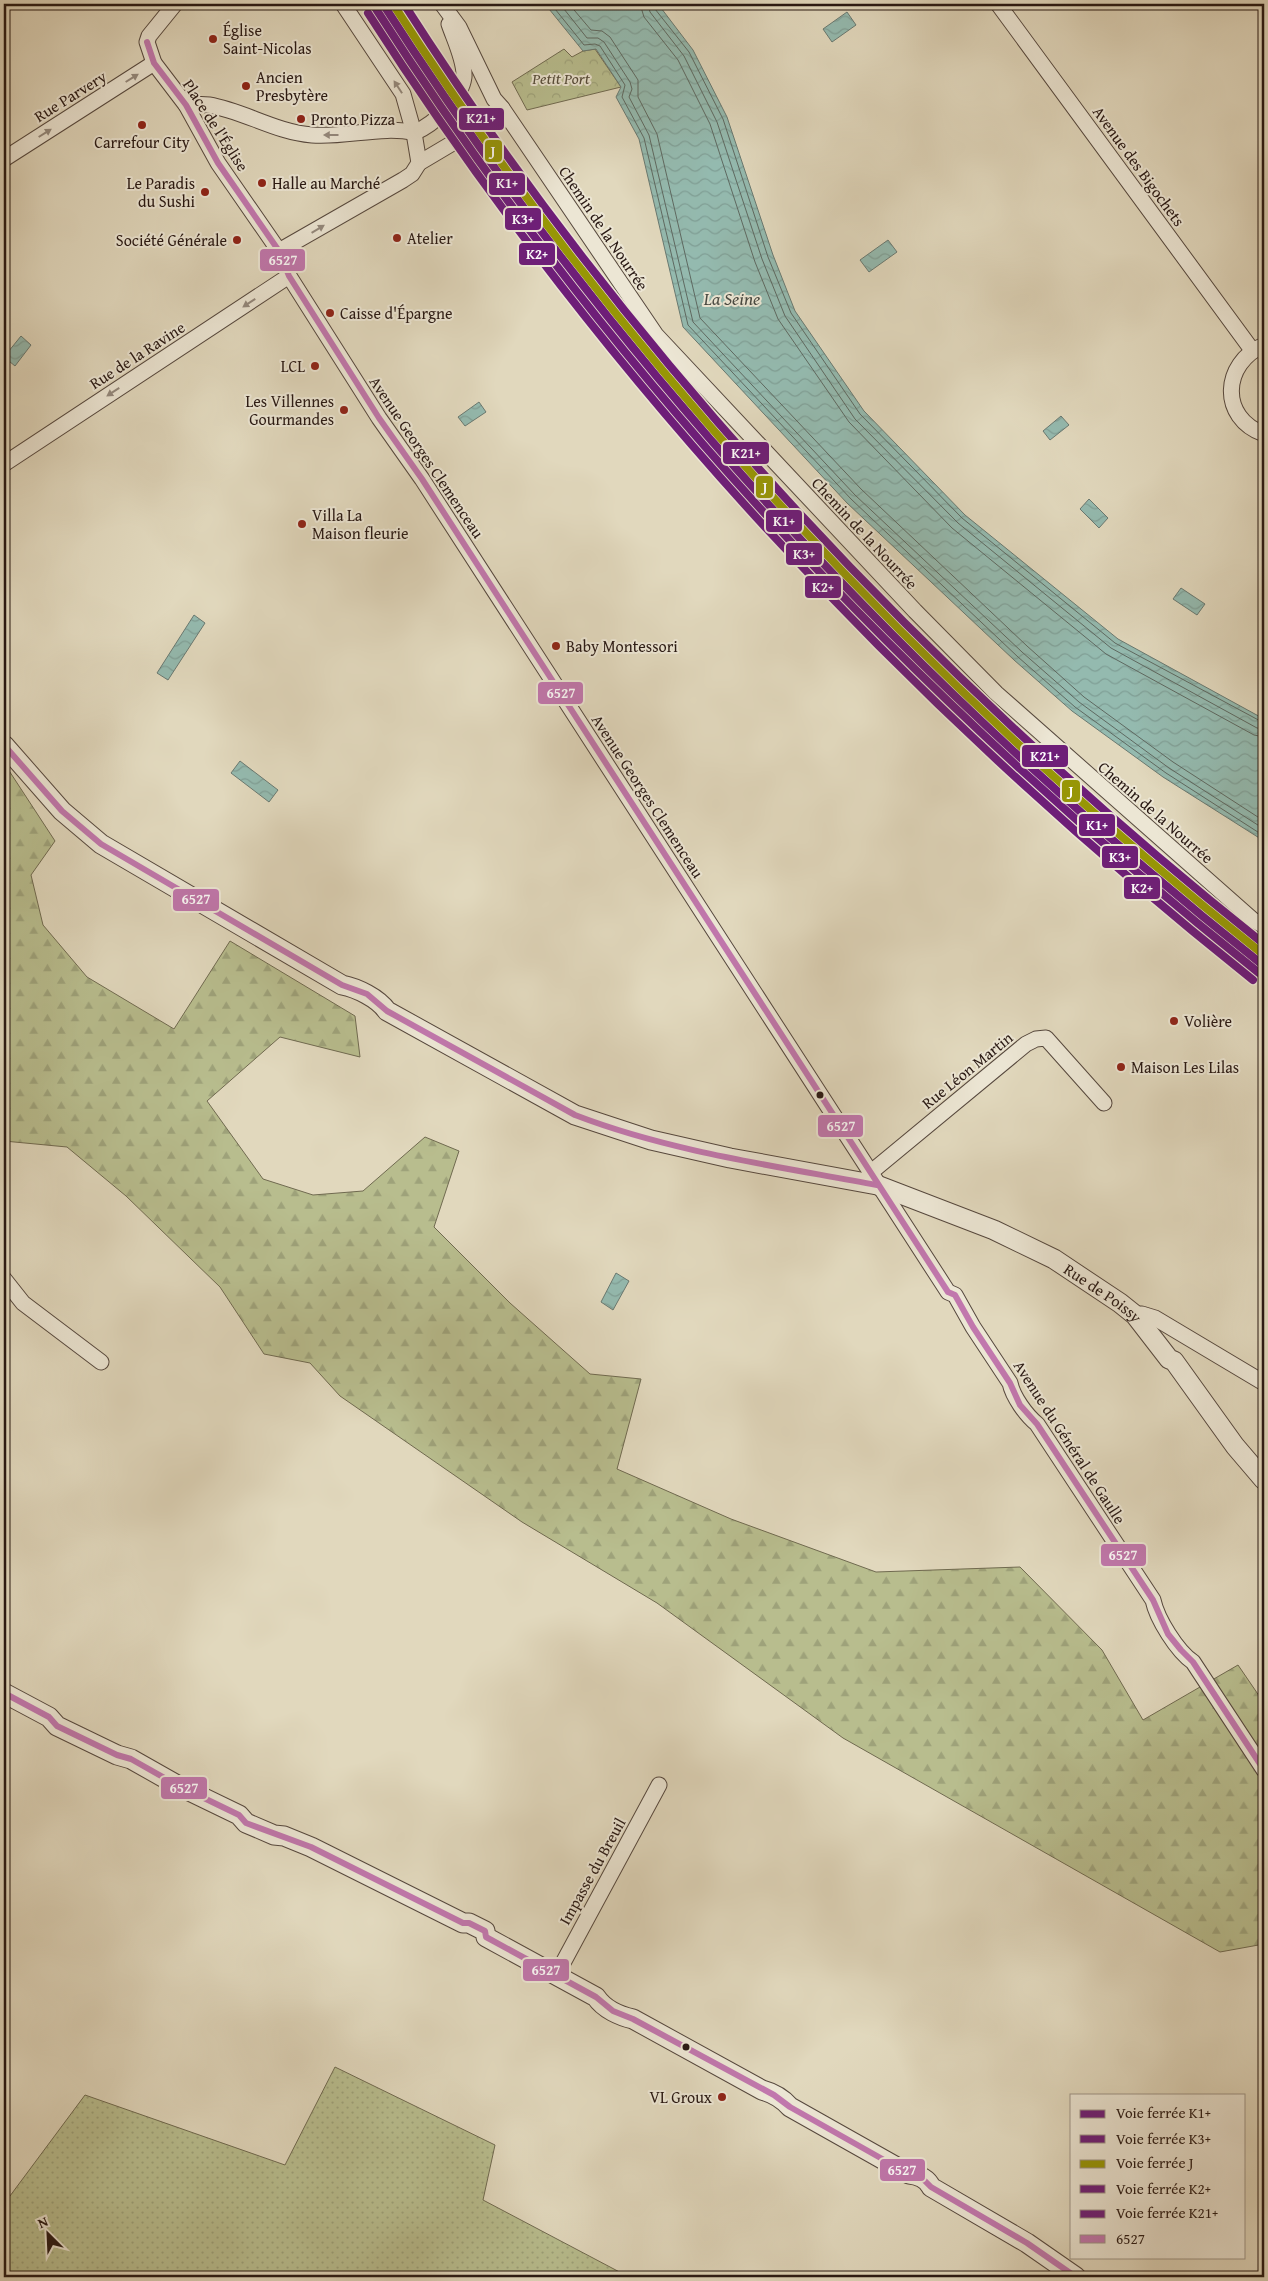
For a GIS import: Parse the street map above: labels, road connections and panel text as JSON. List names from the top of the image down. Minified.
{"streets":{"street":["Rue Parvery","Place de l'Église","Avenue des Bigochets","Chemin de la Nourrée","Rue de la Ravine","Avenue Georges Clemenceau","Rue Léon Martin","Rue de Poissy","Avenue du Général de Gaulle","Impasse du Breuil"]},"crossings":[["Rue Parvery","Place de l'Église"],["Place de l'Église","Rue de la Ravine"],["Place de l'Église","Avenue Georges Clemenceau"],["Rue de la Ravine","Avenue Georges Clemenceau"],["Avenue Georges Clemenceau","Rue Léon Martin"],["Avenue Georges Clemenceau","Rue de Poissy"],["Avenue Georges Clemenceau","Avenue du Général de Gaulle"],["Rue Léon Martin","Rue de Poissy"],["Rue Léon Martin","Avenue du Général de Gaulle"],["Rue de Poissy","Avenue du Général de Gaulle"]],"one_way":["Rue Parvery","Rue de la Ravine"],"water":["La Seine"],"parks":["Petit Port"],"places":["Église Saint-Nicolas","Ancien Presbytère","Pronto Pizza","Carrefour City","Halle au Marché","Le Paradis du Sushi","Atelier","Société Générale","Caisse d'Épargne","LCL","Les Villennes Gourmandes","Villa La Maison fleurie","Baby Montessori","Volière","Maison Les Lilas","VL Groux"],"lines":["rail line K1+","rail line J","rail line K21+","rail line K3+","rail line K2+","transit line 6527"],"legend":["Voie ferrée K1+","Voie ferrée K3+","Voie ferrée J","Voie ferrée K2+","Voie ferrée K21+","6527"],"north":"top left"}
